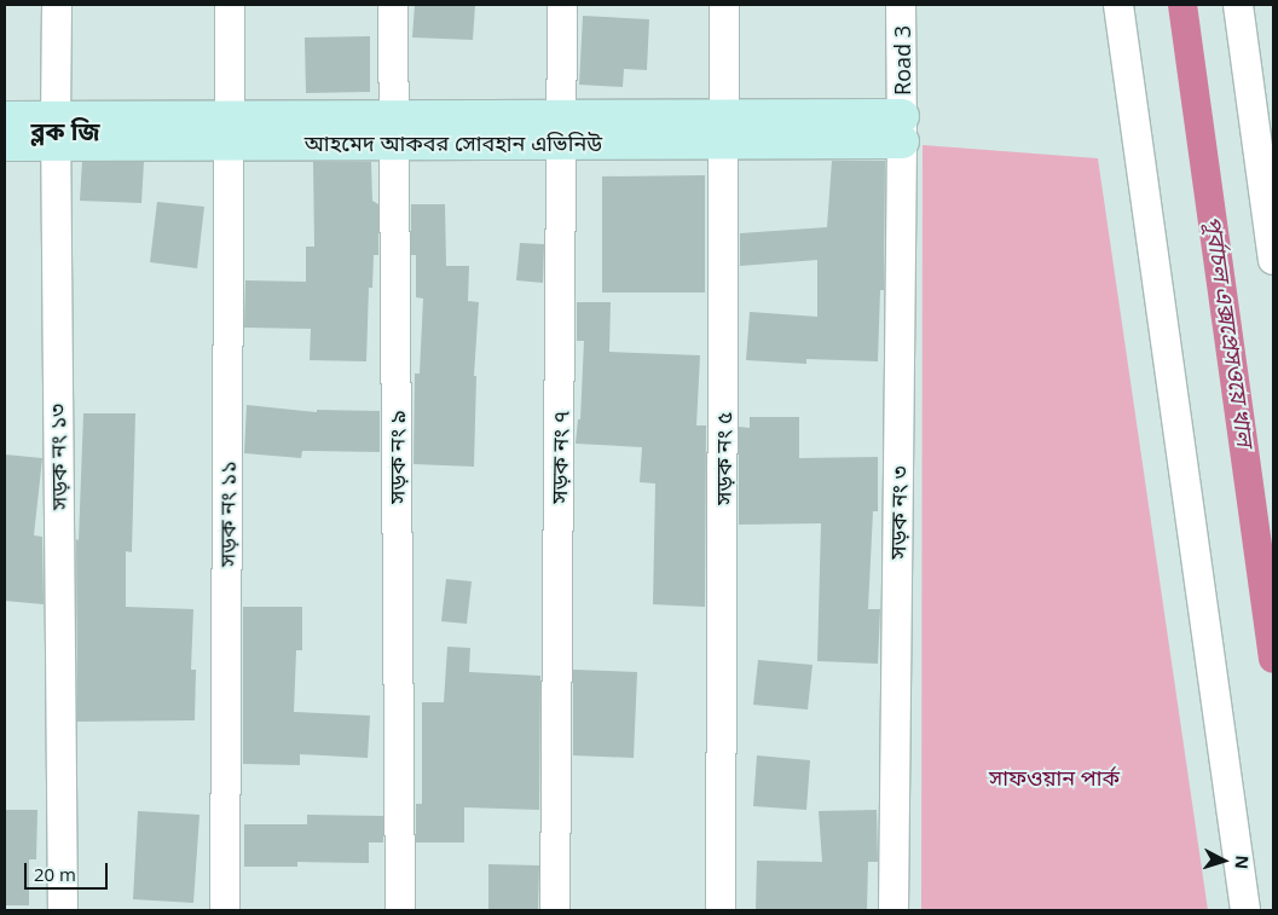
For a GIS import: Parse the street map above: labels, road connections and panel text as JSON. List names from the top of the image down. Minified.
{"streets":{"street":["Road 3","আহমেদ আকবর সোবহান এভিনিউ","সড়ক নং ১৩","সড়ক নং ৯","সড়ক নং ৭","সড়ক নং ৫","সড়ক নং ৩","সড়ক নং ১১"]},"crossings":[["Road 3","আহমেদ আকবর সোবহান এভিনিউ"],["Road 3","সড়ক নং ৩"],["আহমেদ আকবর সোবহান এভিনিউ","সড়ক নং ১৩"],["আহমেদ আকবর সোবহান এভিনিউ","সড়ক নং ৯"],["আহমেদ আকবর সোবহান এভিনিউ","সড়ক নং ৭"],["আহমেদ আকবর সোবহান এভিনিউ","সড়ক নং ৫"],["আহমেদ আকবর সোবহান এভিনিউ","সড়ক নং ৩"],["আহমেদ আকবর সোবহান এভিনিউ","সড়ক নং ১১"]],"districts":["ব্লক জি"],"water":["পূর্বাচল এক্সপ্রেসওয়ে খাল"],"parks":["সাফওয়ান পার্ক"],"scale_bar":"20 m","north":"right"}
